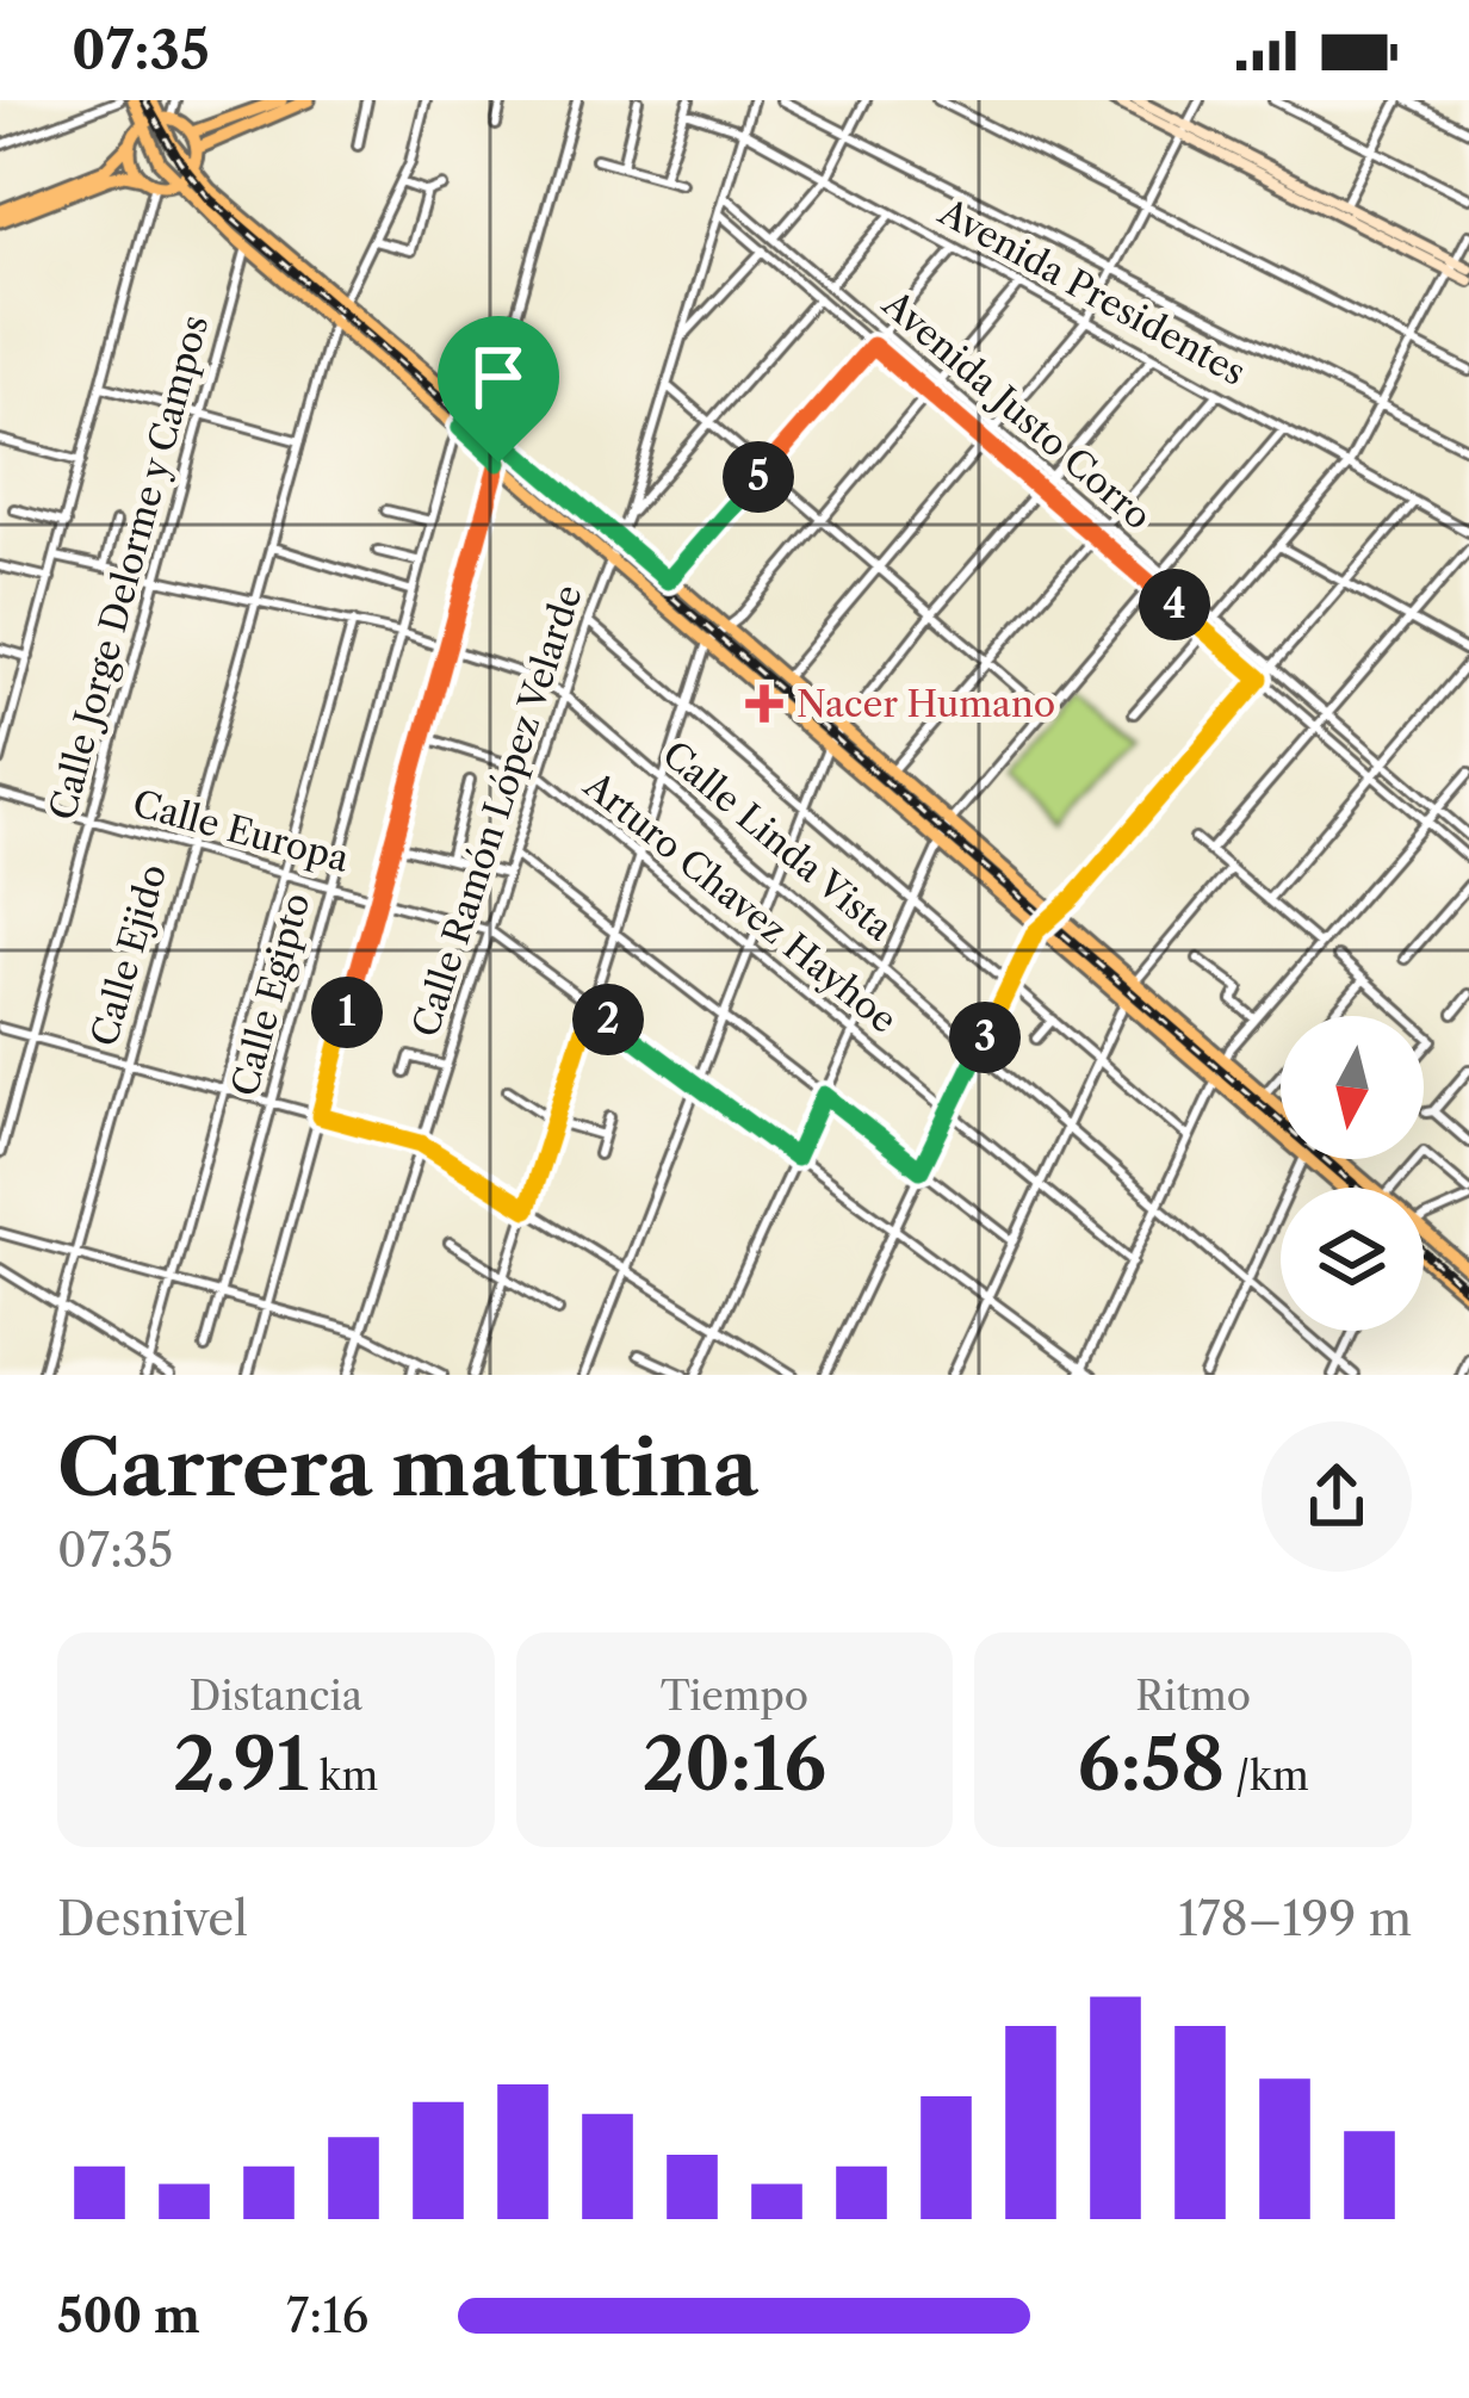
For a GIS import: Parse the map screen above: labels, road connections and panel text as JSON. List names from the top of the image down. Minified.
{"streets":{"street":["Avenida Presidentes","Avenida Justo Corro","Calle Jorge Delorme y Campos","Calle Ramón López Velarde","Calle Europa","Calle Linda Vista","Arturo Chavez Hayhoe","Calle Ejido","Calle Egipto"]},"crossings":[["Avenida Presidentes","Calle Ramón López Velarde"],["Avenida Justo Corro","Calle Ramón López Velarde"],["Calle Jorge Delorme y Campos","Calle Europa"],["Calle Jorge Delorme y Campos","Calle Linda Vista"],["Calle Ramón López Velarde","Calle Europa"],["Calle Ramón López Velarde","Calle Linda Vista"],["Calle Ramón López Velarde","Arturo Chavez Hayhoe"],["Calle Europa","Calle Ejido"],["Calle Europa","Calle Egipto"],["Calle Linda Vista","Calle Ejido"],["Calle Linda Vista","Calle Egipto"]],"places":{"health":["Nacer Humano"]},"north":"bottom","page":{"status":"07:35","pins":["5","4","1","2","3"],"heading":["Carrera matutina","07:35"],"stats":[["Distancia","2.91 km"],["Tiempo","20:16"],["Ritmo","6:58 /km"]],"chart":["Desnivel","178–199 m"],"list":[{"name":"500 m","note":"7:16"}]}}
